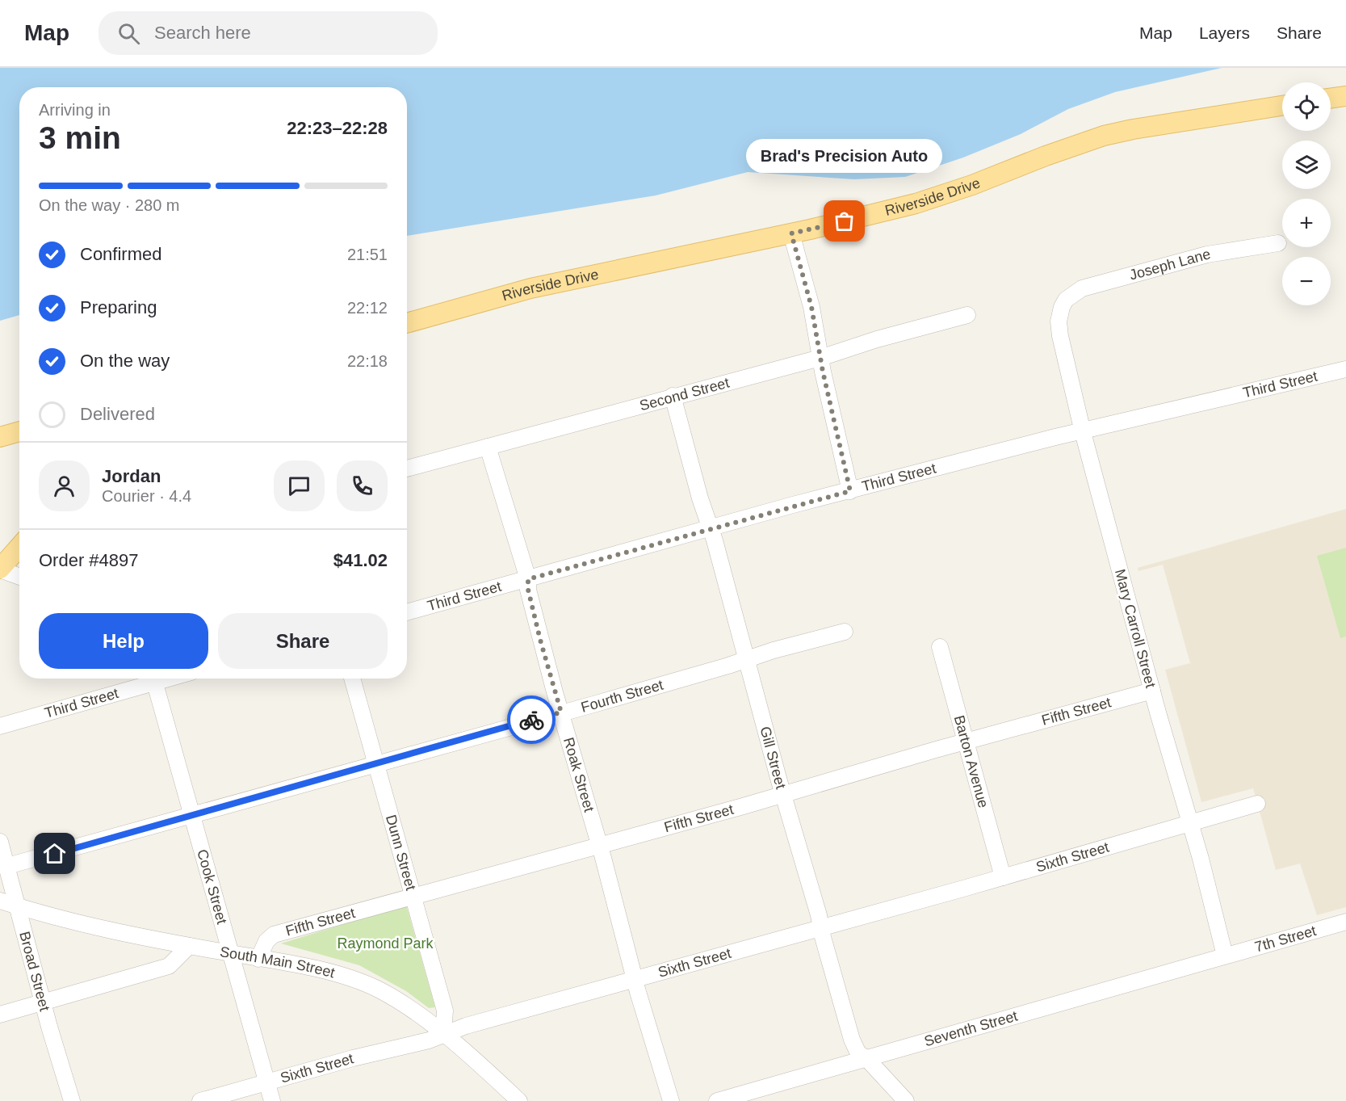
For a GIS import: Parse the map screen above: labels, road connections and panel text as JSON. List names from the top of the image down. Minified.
{"streets":{"main road":["Riverside Drive"],"street":["Joseph Lane","Third Street","Second Street","Mary Carroll Street","Fourth Street","Fifth Street","Gill Street","Barton Avenue","Roak Street","Dunn Street","Sixth Street","Cook Street","7th Street","South Main Street","Broad Street","Seventh Street"]},"crossings":[["Joseph Lane","Mary Carroll Street"],["Third Street","Mary Carroll Street"],["Third Street","Gill Street"],["Third Street","Roak Street"],["Second Street","Gill Street"],["Second Street","Roak Street"],["Mary Carroll Street","Fifth Street"],["Mary Carroll Street","Sixth Street"],["Mary Carroll Street","7th Street"],["Mary Carroll Street","Seventh Street"],["Fourth Street","Gill Street"],["Fourth Street","Roak Street"],["Fourth Street","Dunn Street"],["Fourth Street","Cook Street"],["Fourth Street","Broad Street"],["Fifth Street","Gill Street"],["Fifth Street","Barton Avenue"],["Fifth Street","Roak Street"],["Fifth Street","Dunn Street"],["Fifth Street","South Main Street"],["Gill Street","Sixth Street"],["Gill Street","Seventh Street"],["Barton Avenue","Sixth Street"],["Roak Street","Sixth Street"],["Dunn Street","Sixth Street"],["Dunn Street","South Main Street"],["Sixth Street","Cook Street"],["Sixth Street","South Main Street"],["Cook Street","South Main Street"],["7th Street","Seventh Street"],["South Main Street","Broad Street"]],"parks":["Raymond Park"],"places":["Brad's Precision Auto"],"page":{"header":"Map","search":"Search here","nav":["Map","Layers","Share"],"map_buttons":["+","−"],"heading":["3 min","Arriving in","22:23–22:28"],"panel":["Jordan","Courier · 4.4","Order #4897","$41.02"],"bubble":"Brad's Precision Auto","bar":"On the way · 280 m","list":[["Confirmed","21:51"],["Preparing","22:12"],["On the way","22:18"],"Delivered"],"buttons":["Help","Share"]}}
